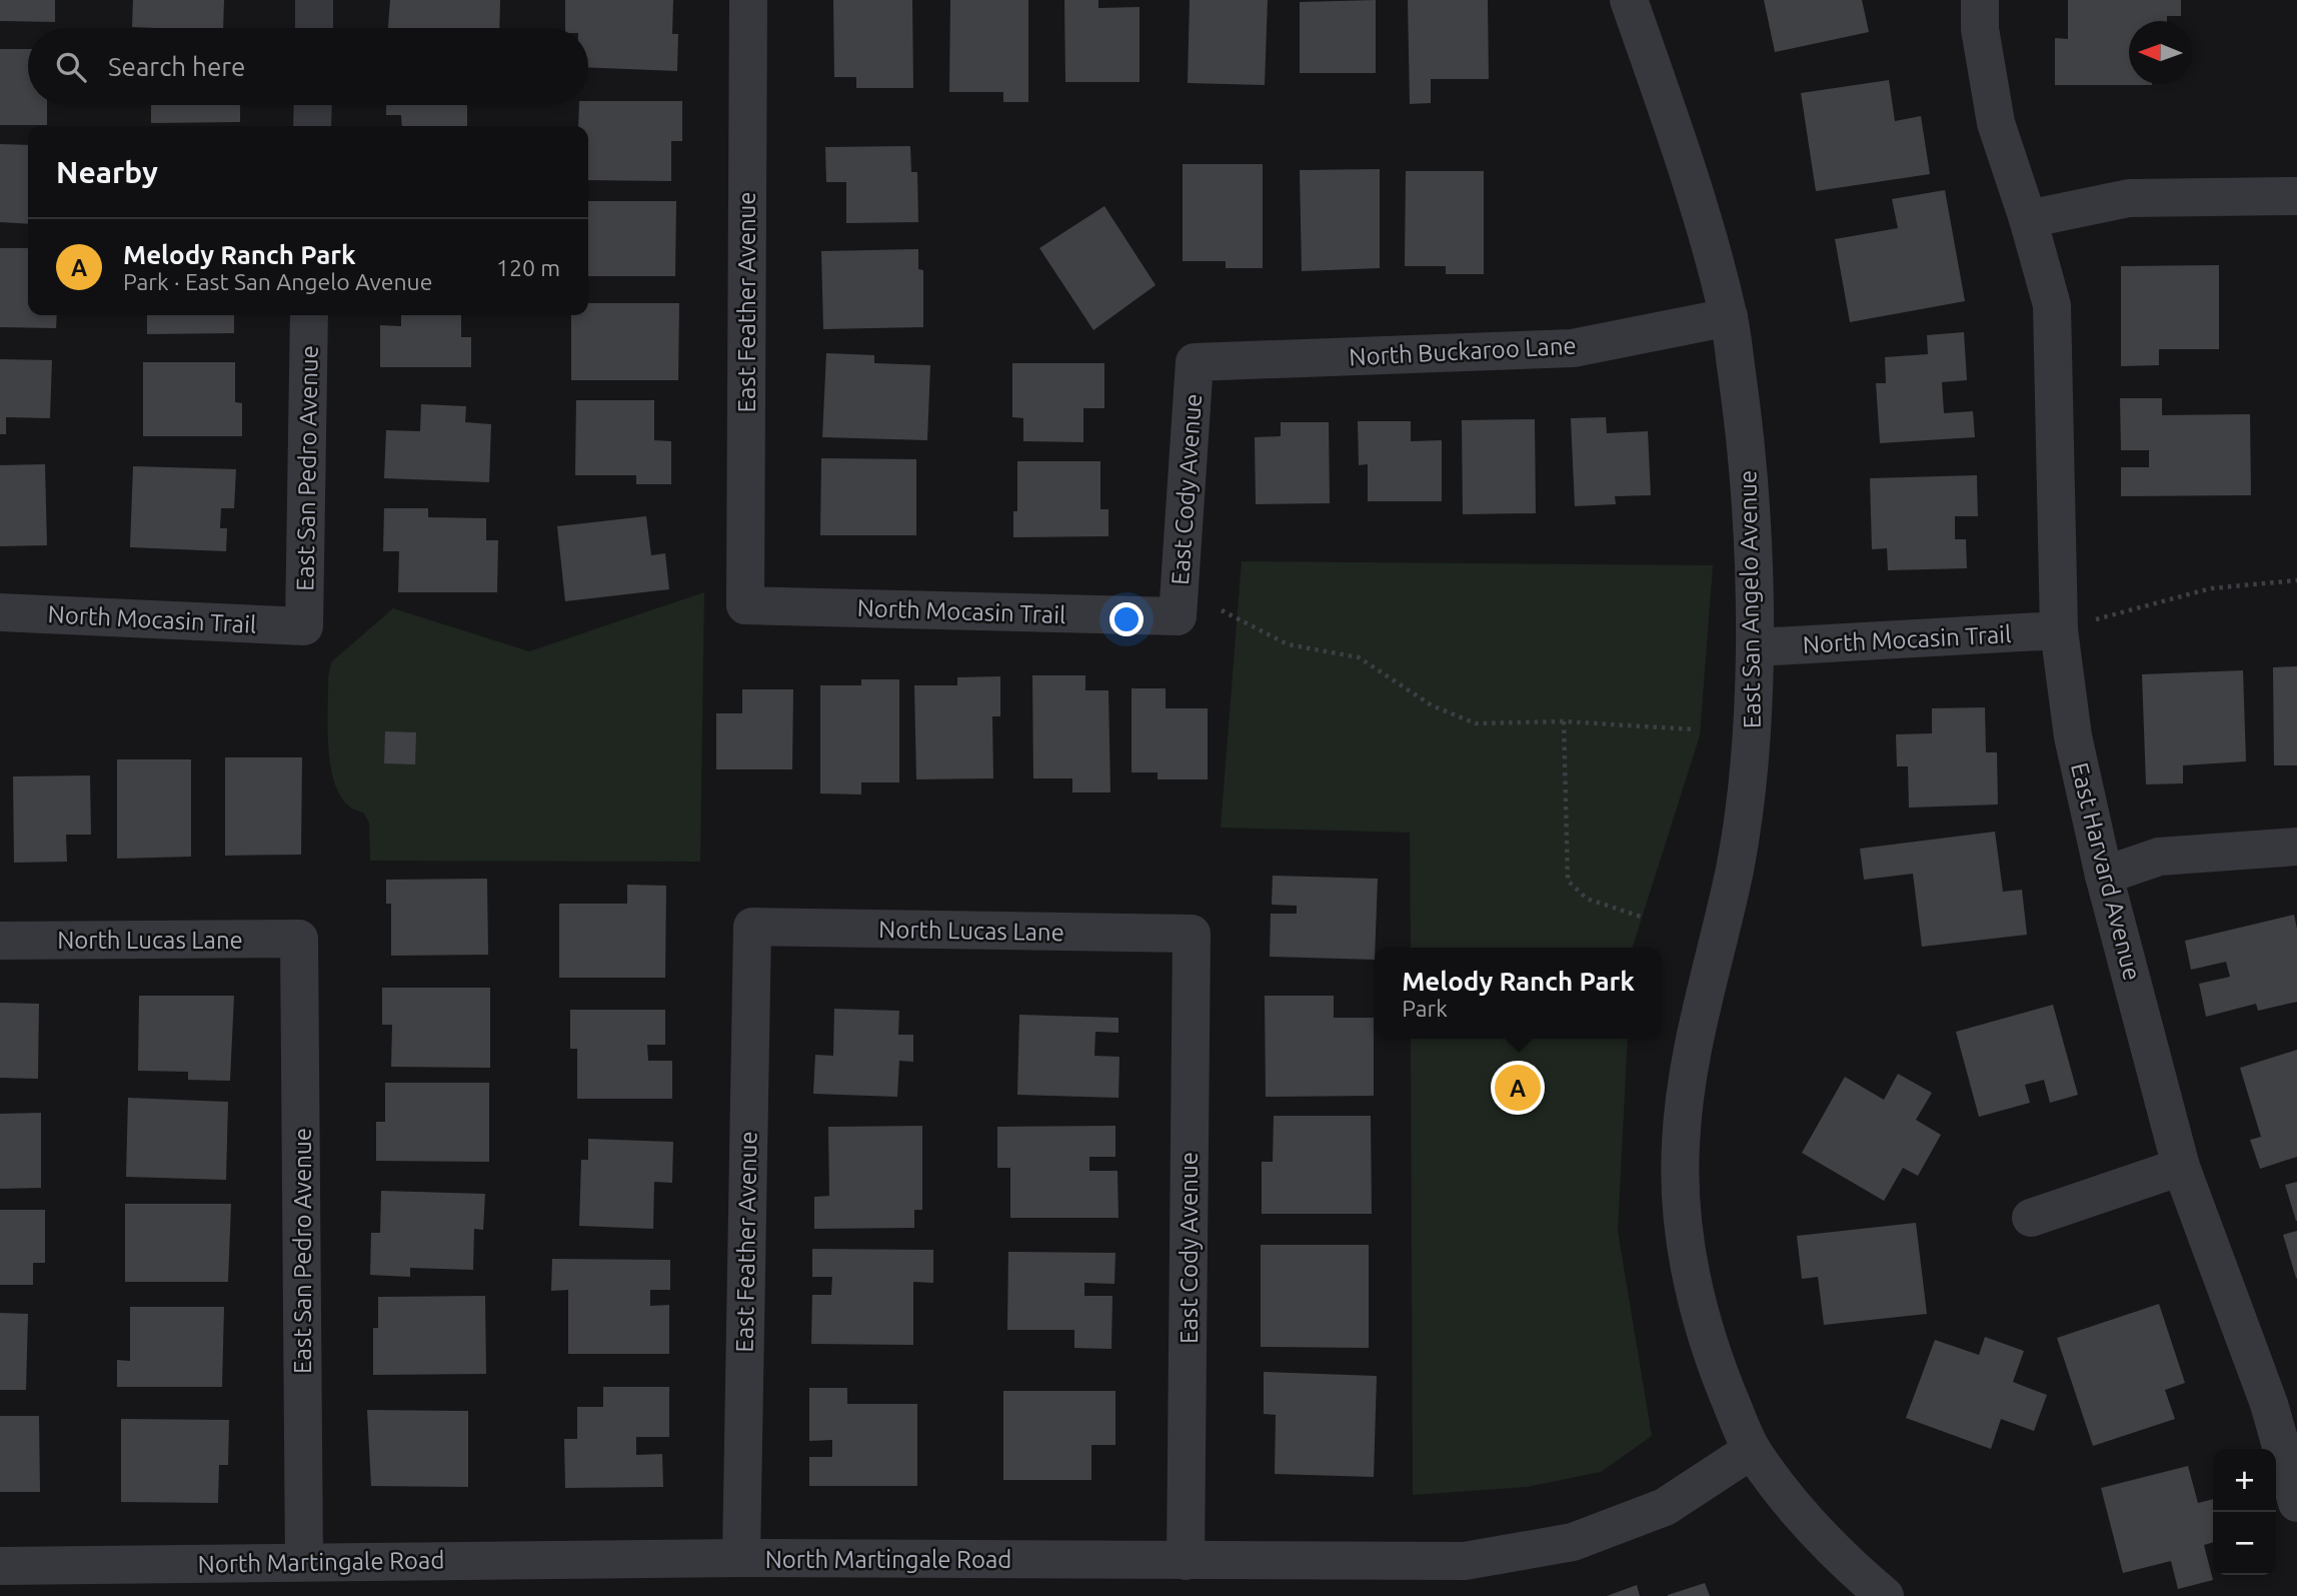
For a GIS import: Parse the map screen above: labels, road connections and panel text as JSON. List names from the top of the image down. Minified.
{"streets":{"street":["East Feather Avenue","North Buckaroo Lane","East San Pedro Avenue","East Cody Avenue","East San Angelo Avenue","North Mocasin Trail","East Harvard Avenue","North Lucas Lane","North Martingale Road"]},"crossings":[["East Feather Avenue","North Mocasin Trail"],["East Feather Avenue","North Lucas Lane"],["East Feather Avenue","North Martingale Road"],["North Buckaroo Lane","East Cody Avenue"],["North Buckaroo Lane","East San Angelo Avenue"],["East San Pedro Avenue","North Mocasin Trail"],["East San Pedro Avenue","North Lucas Lane"],["East San Pedro Avenue","North Martingale Road"],["East Cody Avenue","North Mocasin Trail"],["East Cody Avenue","North Lucas Lane"],["East Cody Avenue","North Martingale Road"],["East San Angelo Avenue","North Mocasin Trail"],["East San Angelo Avenue","North Martingale Road"],["North Mocasin Trail","East Harvard Avenue"]],"north":"left","page":{"search":"Search here","heading":"Nearby","list":[{"mark":"A","name":"Melody Ranch Park","note":"Park · East San Angelo Avenue","value":"120 m"}],"popup":["Melody Ranch Park","Park"],"pins":"A","map_buttons":["+","−"]}}
